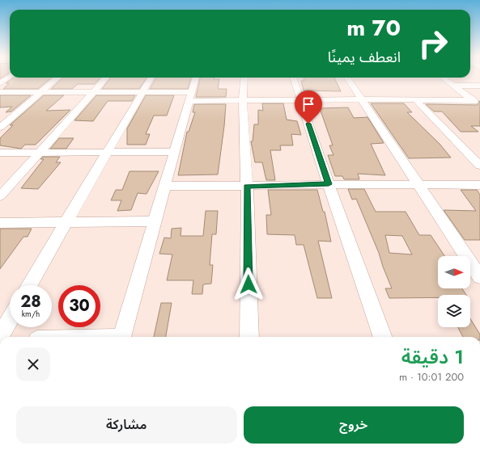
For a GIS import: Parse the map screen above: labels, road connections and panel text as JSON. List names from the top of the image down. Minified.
{"north":"right","page":{"turn":["70 m","انعطف يمينًا"],"speed":"28 km/h","limit":"30","heading":["1 دقيقة","200 m · 10:01"],"buttons":["خروج","مشاركة"]}}
